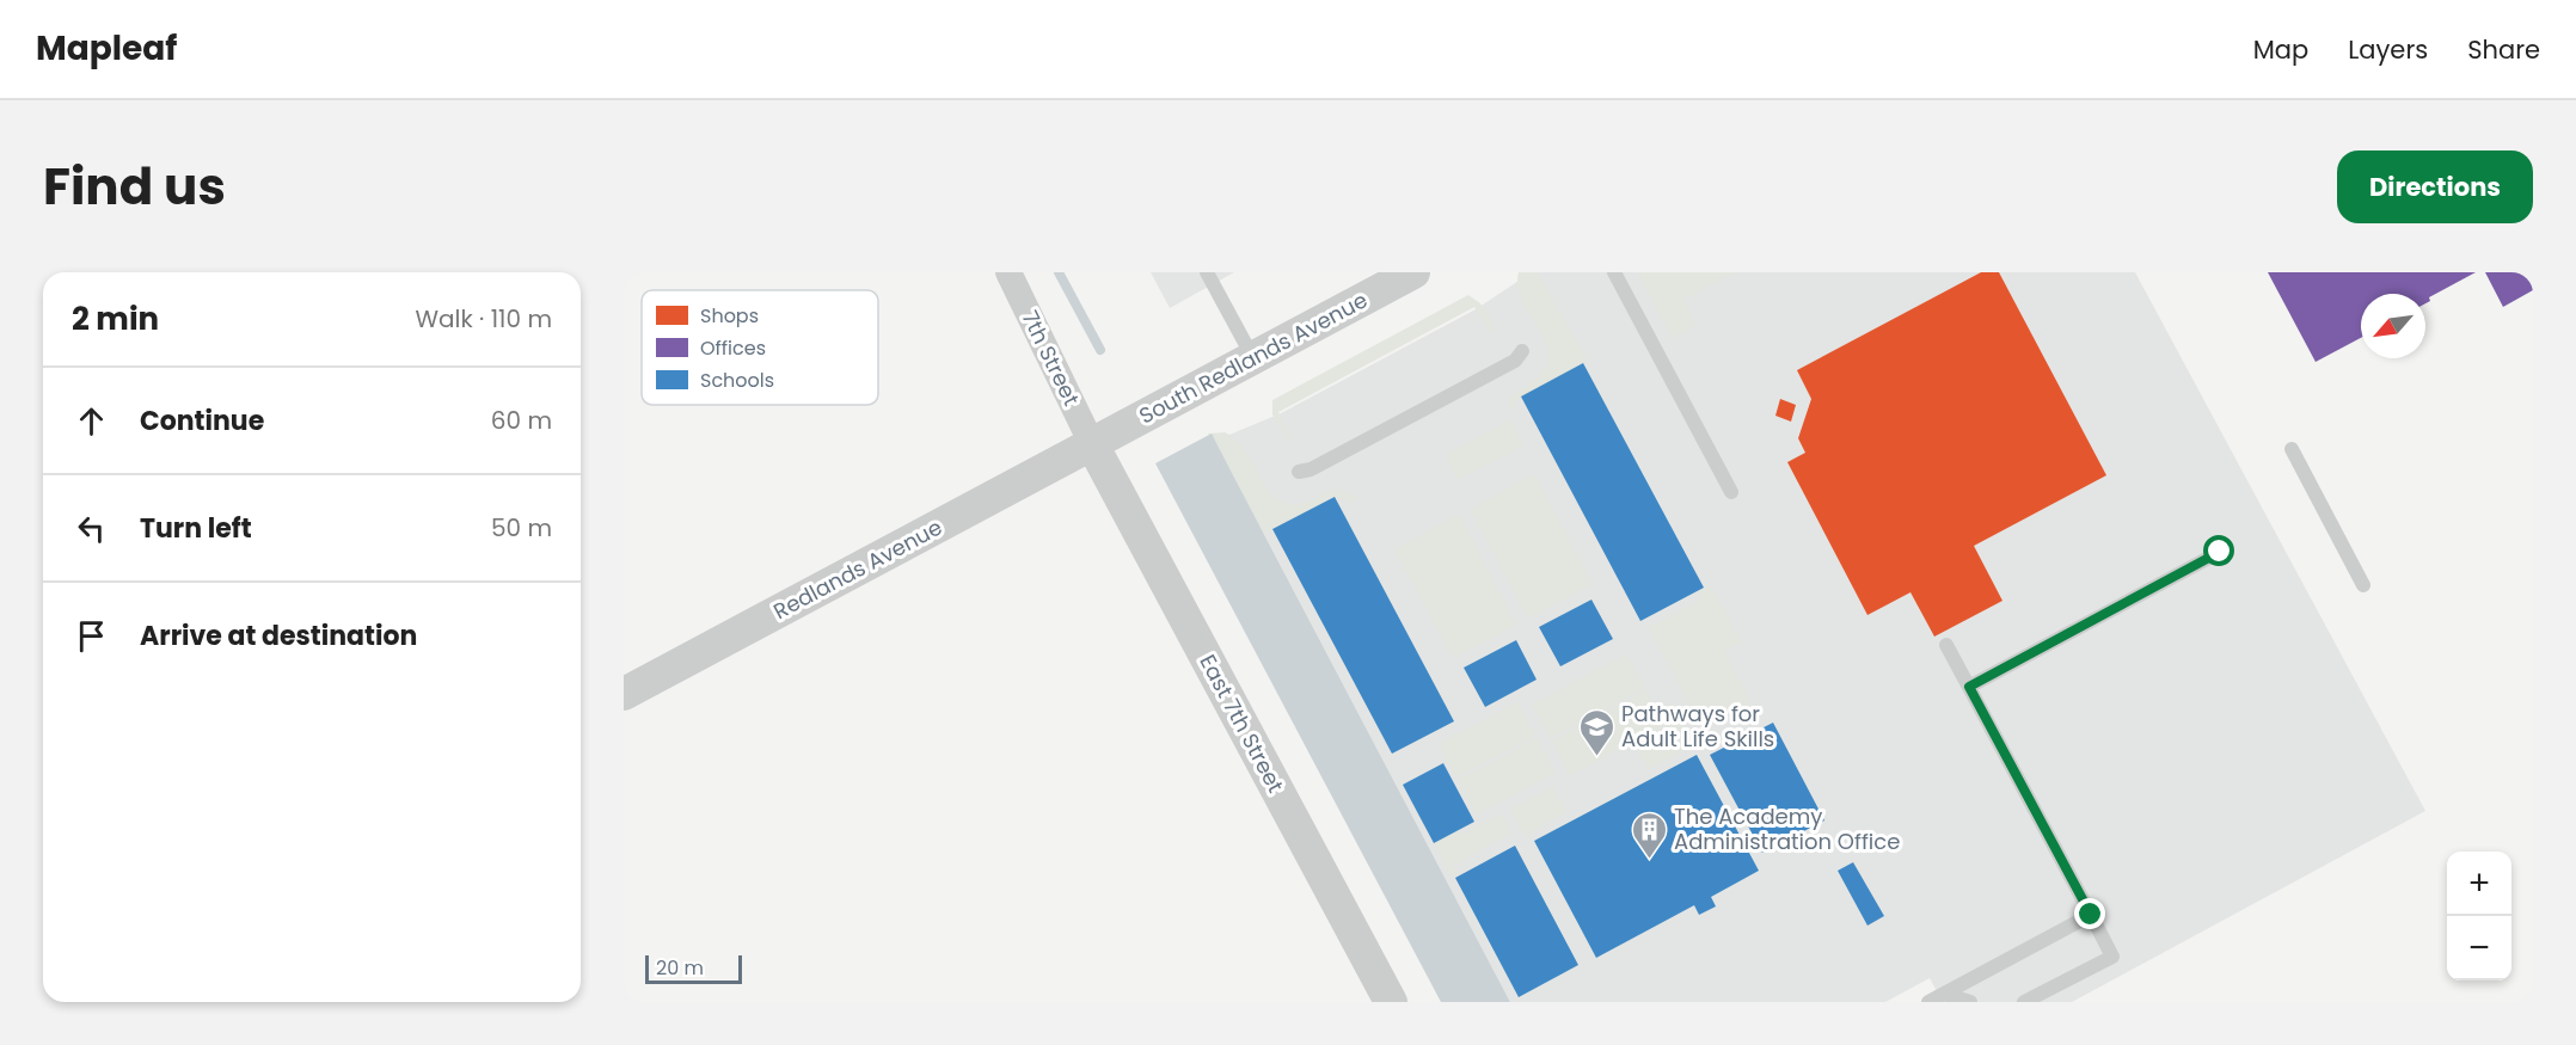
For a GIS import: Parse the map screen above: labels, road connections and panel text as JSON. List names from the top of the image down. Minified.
{"streets":{"street":["7th Street","South Redlands Avenue","Redlands Avenue","East 7th Street"]},"crossings":[["7th Street","South Redlands Avenue"],["7th Street","Redlands Avenue"],["7th Street","East 7th Street"],["South Redlands Avenue","Redlands Avenue"],["South Redlands Avenue","East 7th Street"],["Redlands Avenue","East 7th Street"]],"places":{"school or university":["Pathways for Adult Life Skills"],"building":["The Academy Administration Office"]},"legend":["Shops","Offices","Schools"],"scale_bar":"20 m","north":"bottom left","page":{"header":"Mapleaf","nav":["Map","Layers","Share"],"title":"Find us","buttons":"Directions","heading":["2 min","Walk · 110 m"],"list":[["Continue","60 m"],["Turn left","50 m"],"Arrive at destination"],"map_buttons":["+","−"],"scale":"20 m"}}
